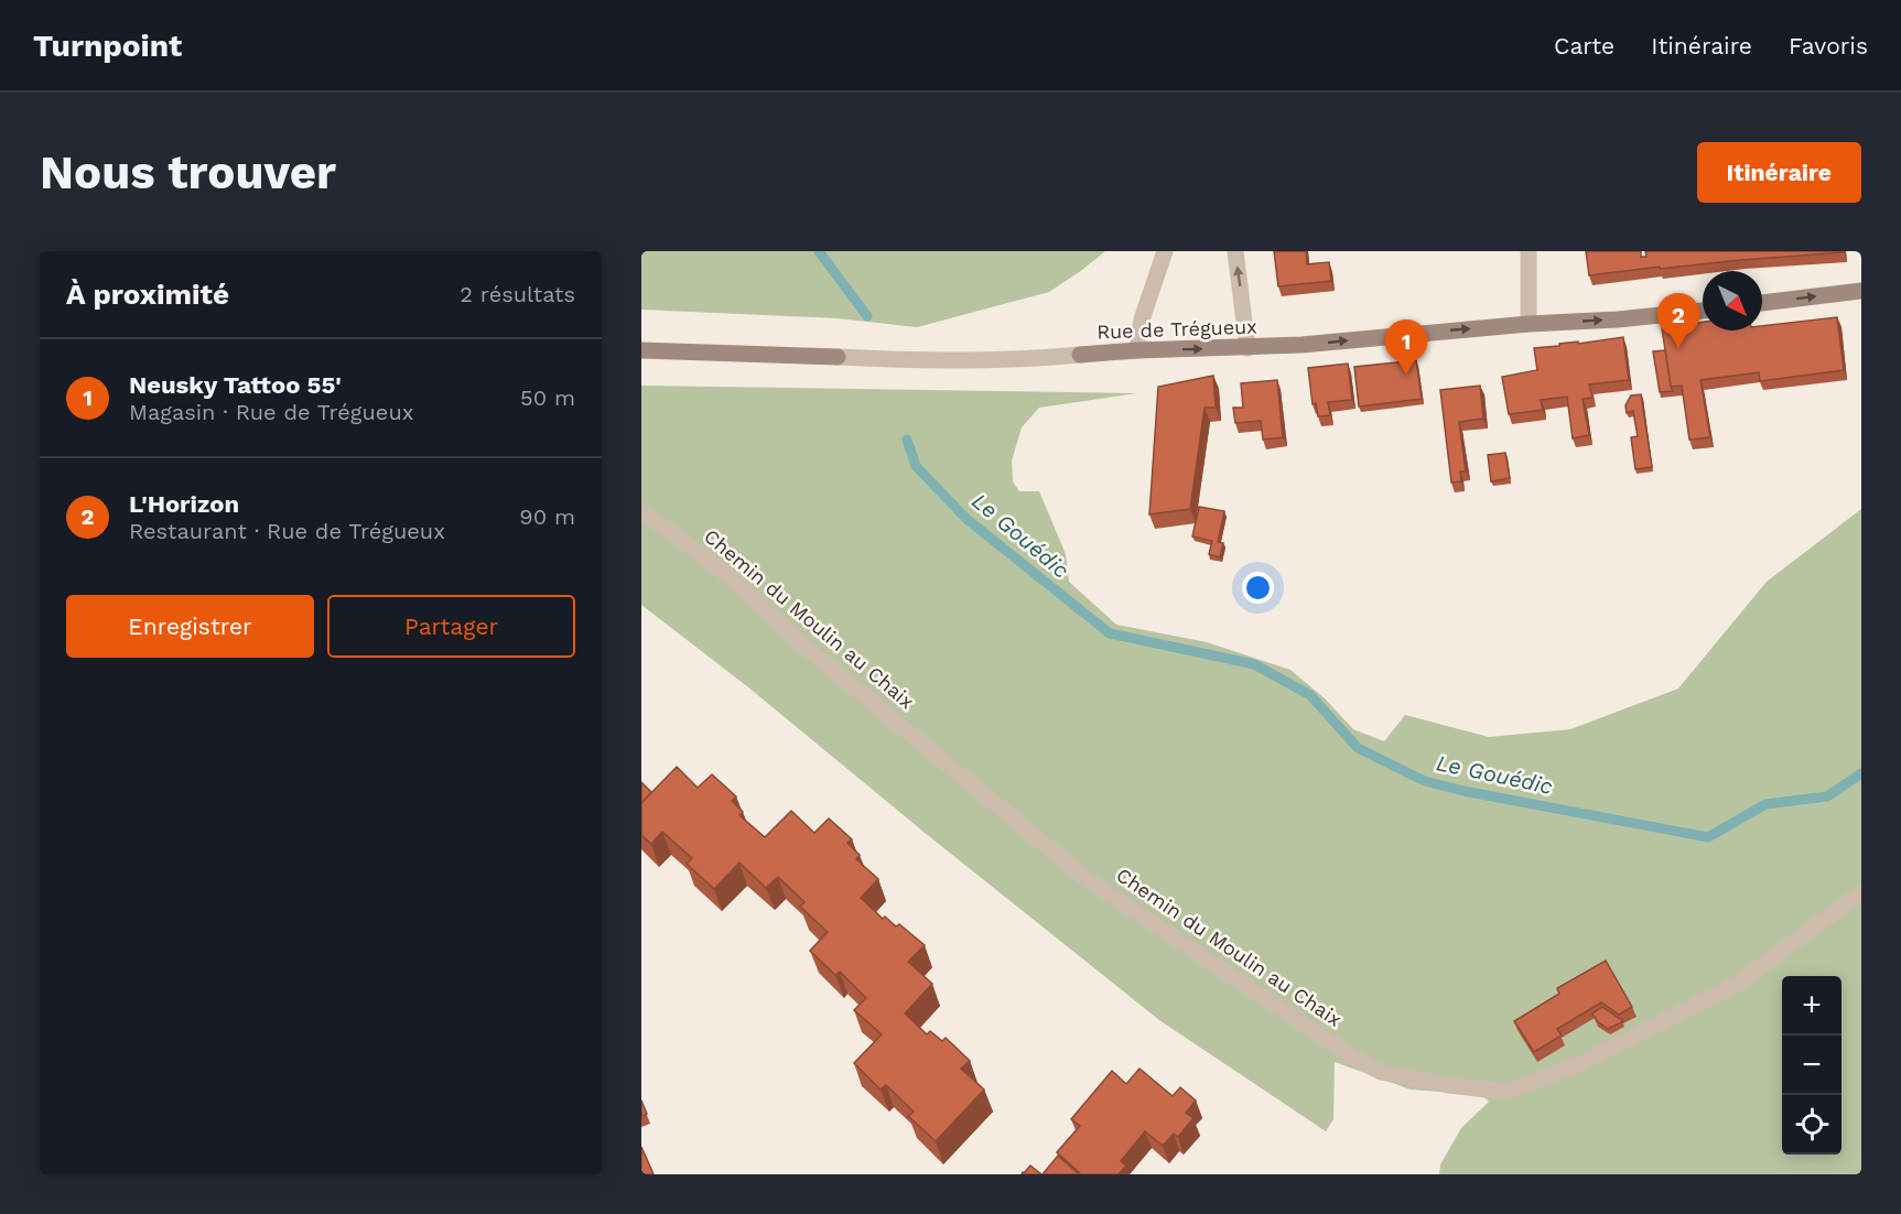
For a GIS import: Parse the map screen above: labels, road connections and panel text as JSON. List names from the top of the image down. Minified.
{"streets":{"main road":["Rue de Trégueux"],"street":["Chemin du Moulin au Chaix"]},"one_way":["Rue de Trégueux"],"water":["Le Gouédic"],"north":"bottom right","page":{"header":"Turnpoint","nav":["Carte","Itinéraire","Favoris"],"buttons":["Itinéraire",["Enregistrer","Partager"]],"title":"Nous trouver","heading":["À proximité","2 résultats"],"pins":["2","1"],"list":[{"mark":"1","name":"Neusky Tattoo 55'","note":"Magasin · Rue de Trégueux","value":"50 m"},{"mark":"2","name":"L'Horizon","note":"Restaurant · Rue de Trégueux","value":"90 m"}],"map_buttons":["+","−"]}}
